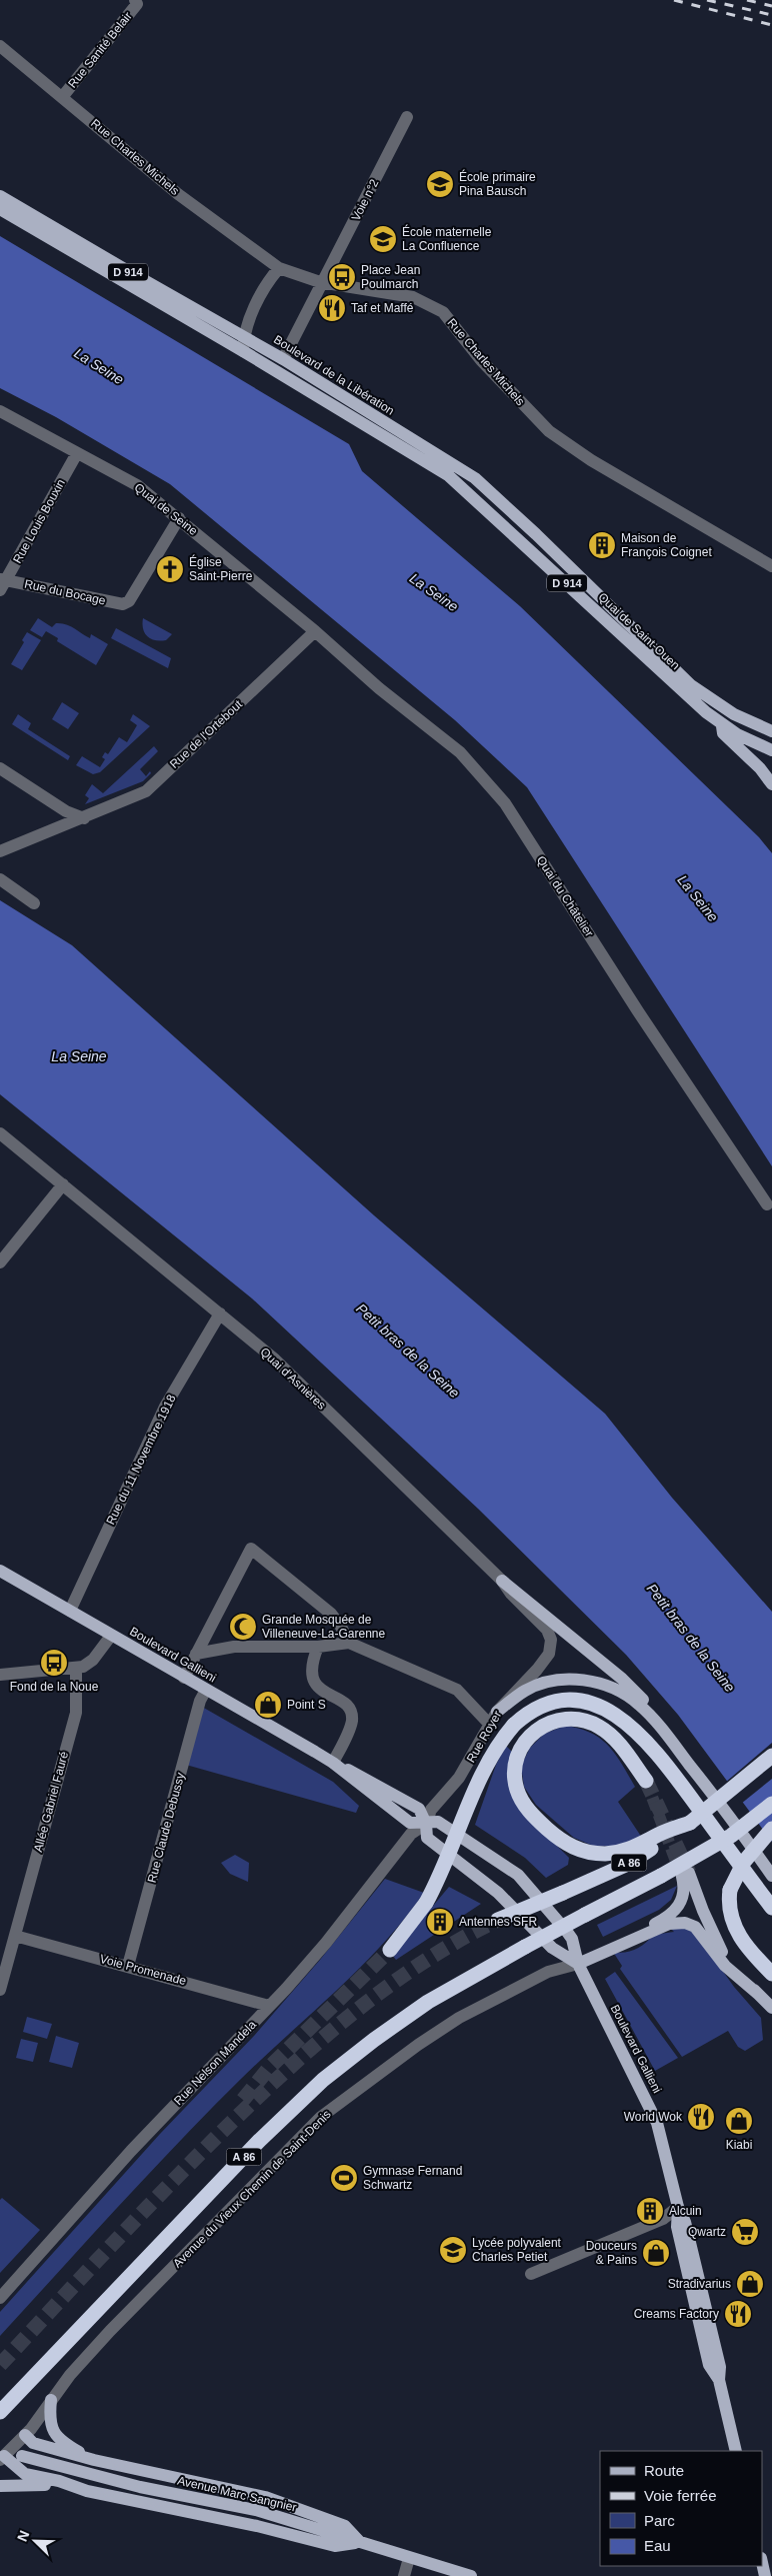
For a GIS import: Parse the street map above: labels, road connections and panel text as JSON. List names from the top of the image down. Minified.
{"streets":{"highway":["A 86"],"main road":["D 914","Boulevard de la Libération","Quai de Saint-Ouen","Boulevard Gallieni","Avenue Marc Sangnier"],"street":["Rue Sanité Belair","Rue Charles Michels","Voie n°2","Quai de Seine","Rue Louis Bouxin","Rue du Bocage","Rue de l'Ortebout","Quai du Châtelier","Quai d'Asnières","Rue du 11 Novembre 1918","Rue Royer","Allée Gabriel Fauré","Rue Claude Debussy","Voie Promenade","Rue Nelson Mandela","Avenue du Vieux Chemin de Saint-Denis"]},"crossings":[["Rue Sanité Belair","Rue Charles Michels"],["Rue Charles Michels","Voie n°2"],["D 914","Quai de Saint-Ouen"],["Boulevard de la Libération","Quai de Saint-Ouen"],["Quai de Seine","Rue Louis Bouxin"],["Quai de Seine","Rue du Bocage"],["Quai de Seine","Rue de l'Ortebout"],["Quai de Seine","Quai du Châtelier"],["Rue Louis Bouxin","Rue du Bocage"],["Rue de l'Ortebout","Quai du Châtelier"],["Quai d'Asnières","Rue du 11 Novembre 1918"],["Quai d'Asnières","Rue Royer"],["Rue du 11 Novembre 1918","Boulevard Gallieni"],["Boulevard Gallieni","Rue Royer"],["Boulevard Gallieni","Rue Claude Debussy"],["Boulevard Gallieni","Rue Nelson Mandela"],["Boulevard Gallieni","Avenue du Vieux Chemin de Saint-Denis"],["Rue Royer","Rue Nelson Mandela"],["Allée Gabriel Fauré","Voie Promenade"],["Rue Claude Debussy","Voie Promenade"],["Voie Promenade","Rue Nelson Mandela"]],"water":["La Seine","Petit bras de la Seine"],"places":{"school or university":["École primaire Pina Bausch","École maternelle La Confluence","Lycée polyvalent Charles Petiet"],"bus stop":["Place Jean Poulmarch","Fond de la Noue"],"restaurant":["Taf et Maffé","World Wok","Creams Factory"],"building":["Maison de François Coignet","Antennes SFR","Alcuin"],"church":["Église Saint-Pierre"],"mosque":["Grande Mosquée de Villeneuve-La-Garenne"],"shop":["Point S","Kiabi","Douceurs & Pains","Stradivarius"],"sports":["Gymnase Fernand Schwartz"],"supermarket":["Qwartz"]},"legend":["Route","Voie ferrée","Parc","Eau"],"north":"top left"}
